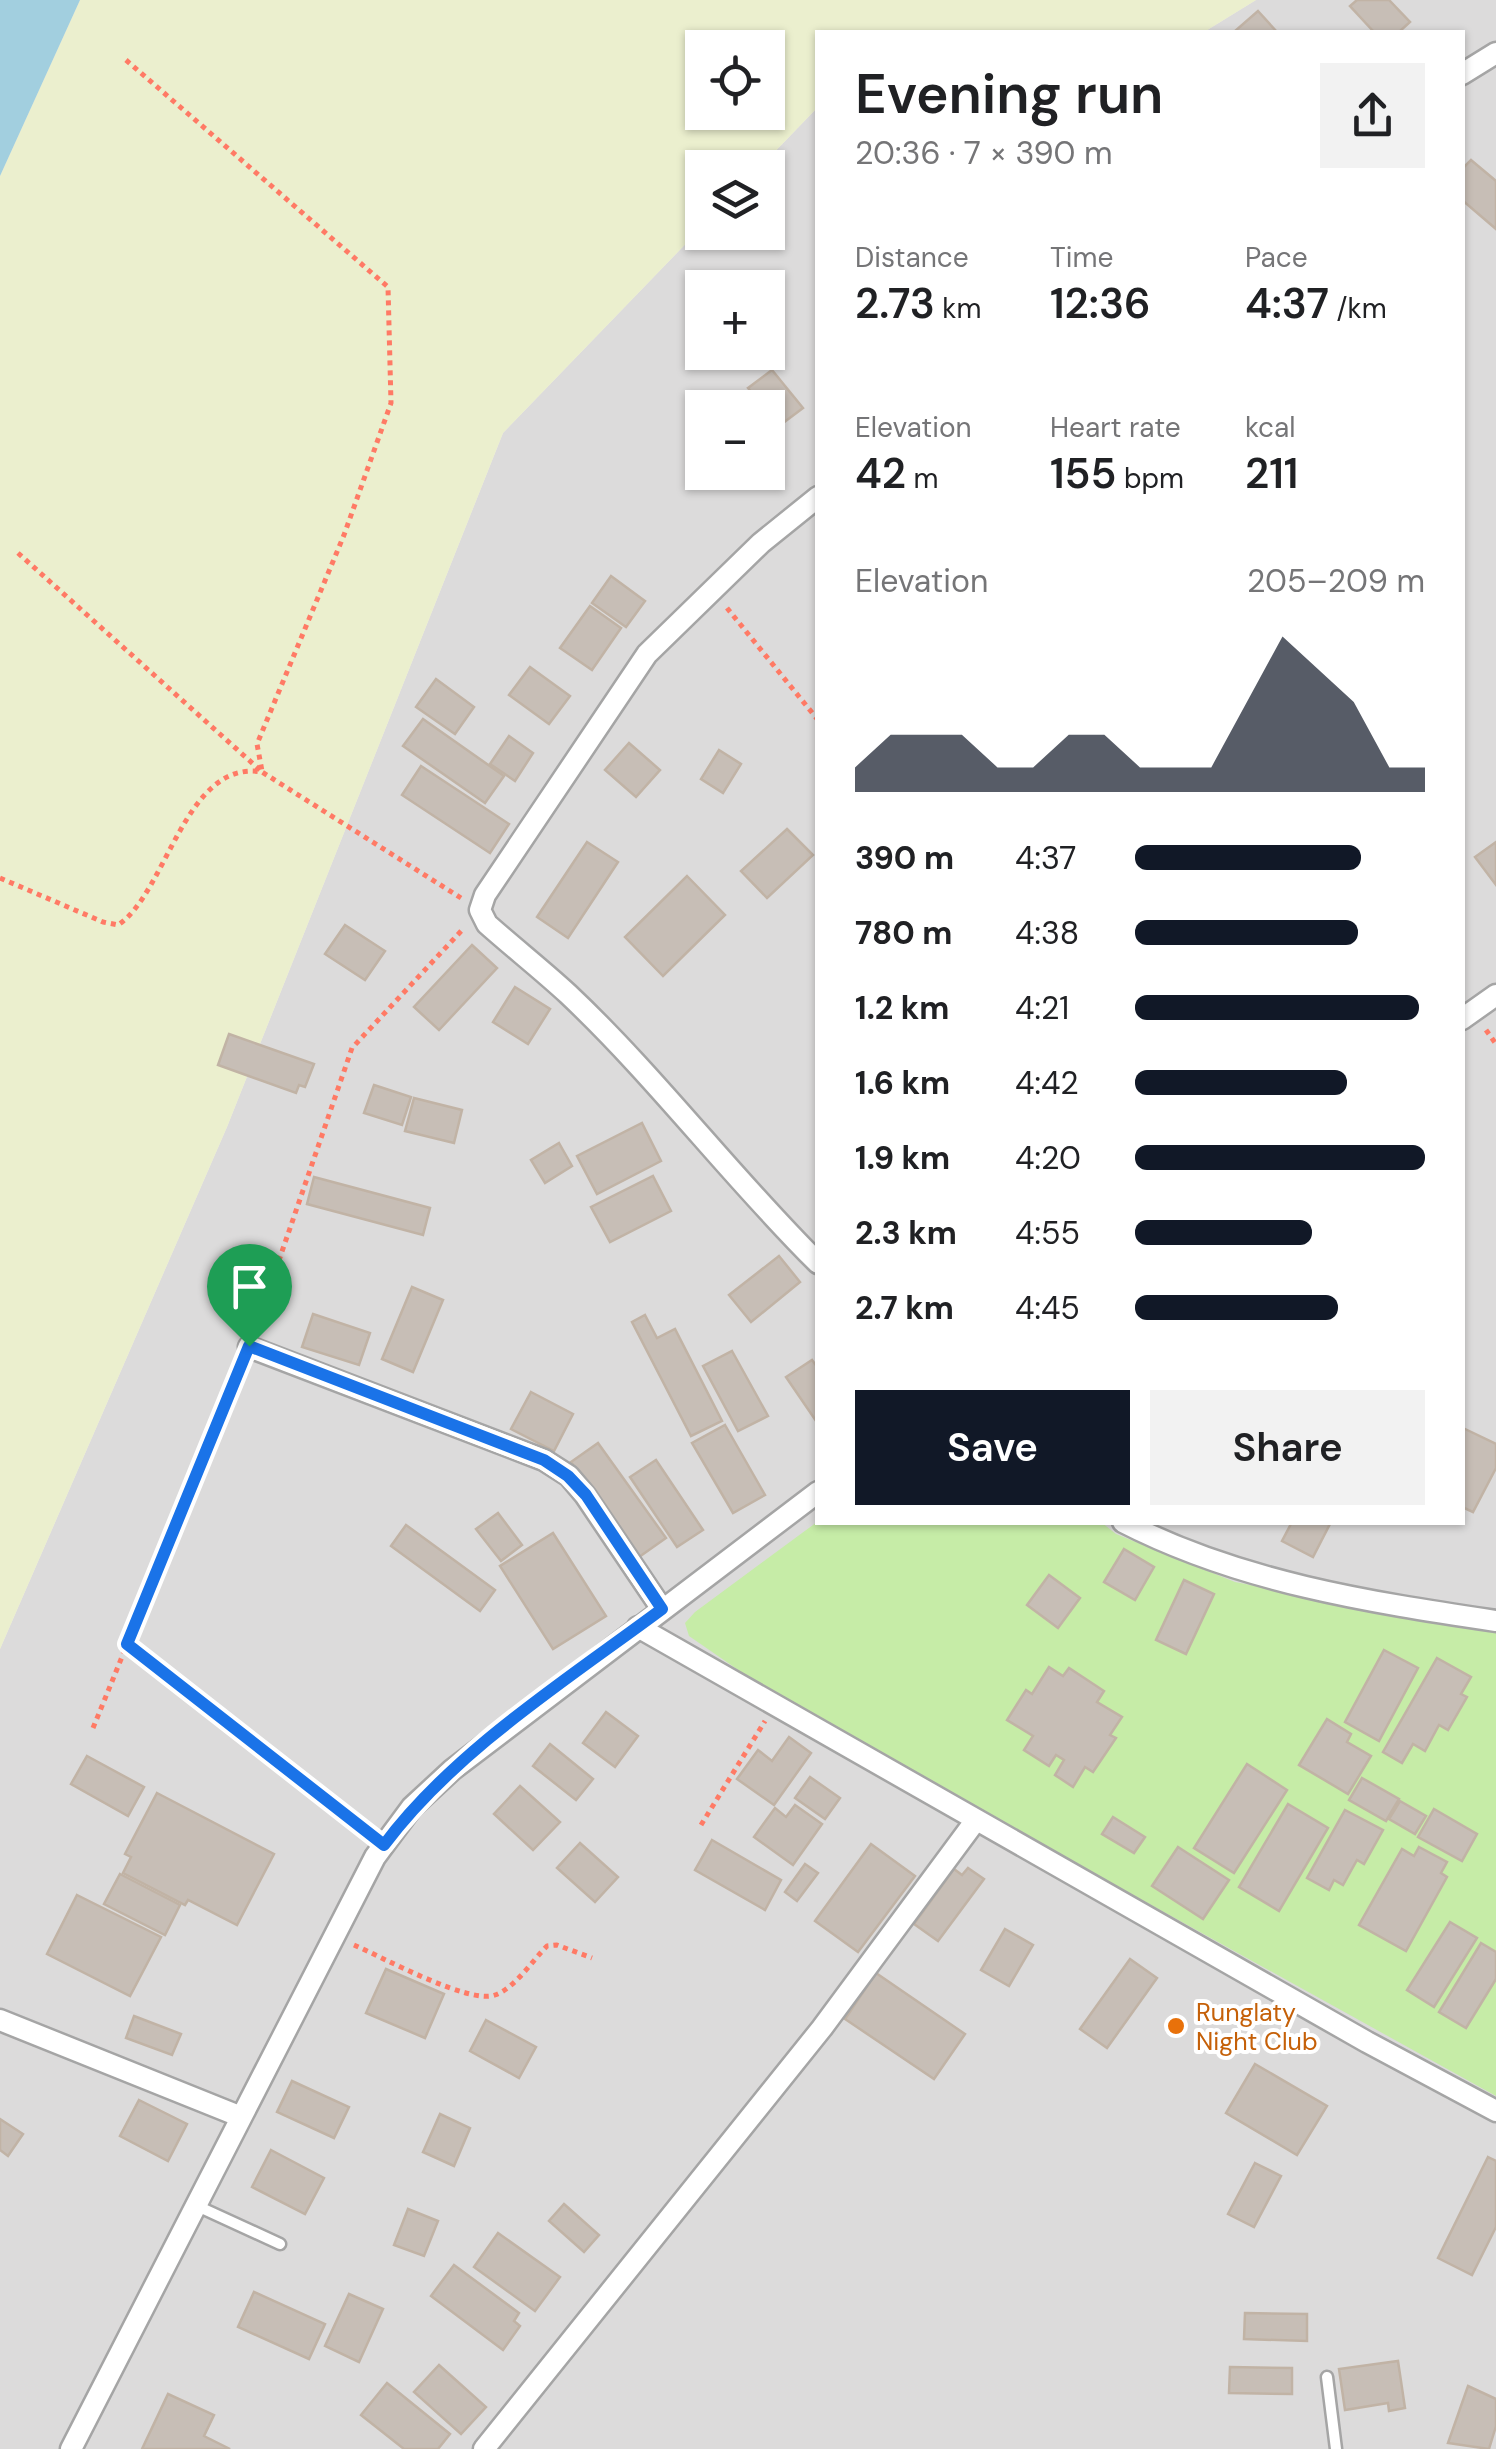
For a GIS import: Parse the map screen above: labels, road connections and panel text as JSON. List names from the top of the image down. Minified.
{"places":["Runglaty Night Club"],"page":{"map_buttons":["+","−"],"heading":["Evening run","20:36 · 7 × 390 m"],"stats":[["Distance","2.73 km"],["Time","12:36"],["Pace","4:37 /km"],["Elevation","42 m"],["Heart rate","155 bpm"],["kcal","211"]],"chart":["Elevation","205–209 m"],"list":[{"name":"390 m","note":"4:37"},{"name":"780 m","note":"4:38"},{"name":"1.2 km","note":"4:21"},{"name":"1.6 km","note":"4:42"},{"name":"1.9 km","note":"4:20"},{"name":"2.3 km","note":"4:55"},{"name":"2.7 km","note":"4:45"}],"buttons":["Save","Share"]}}
